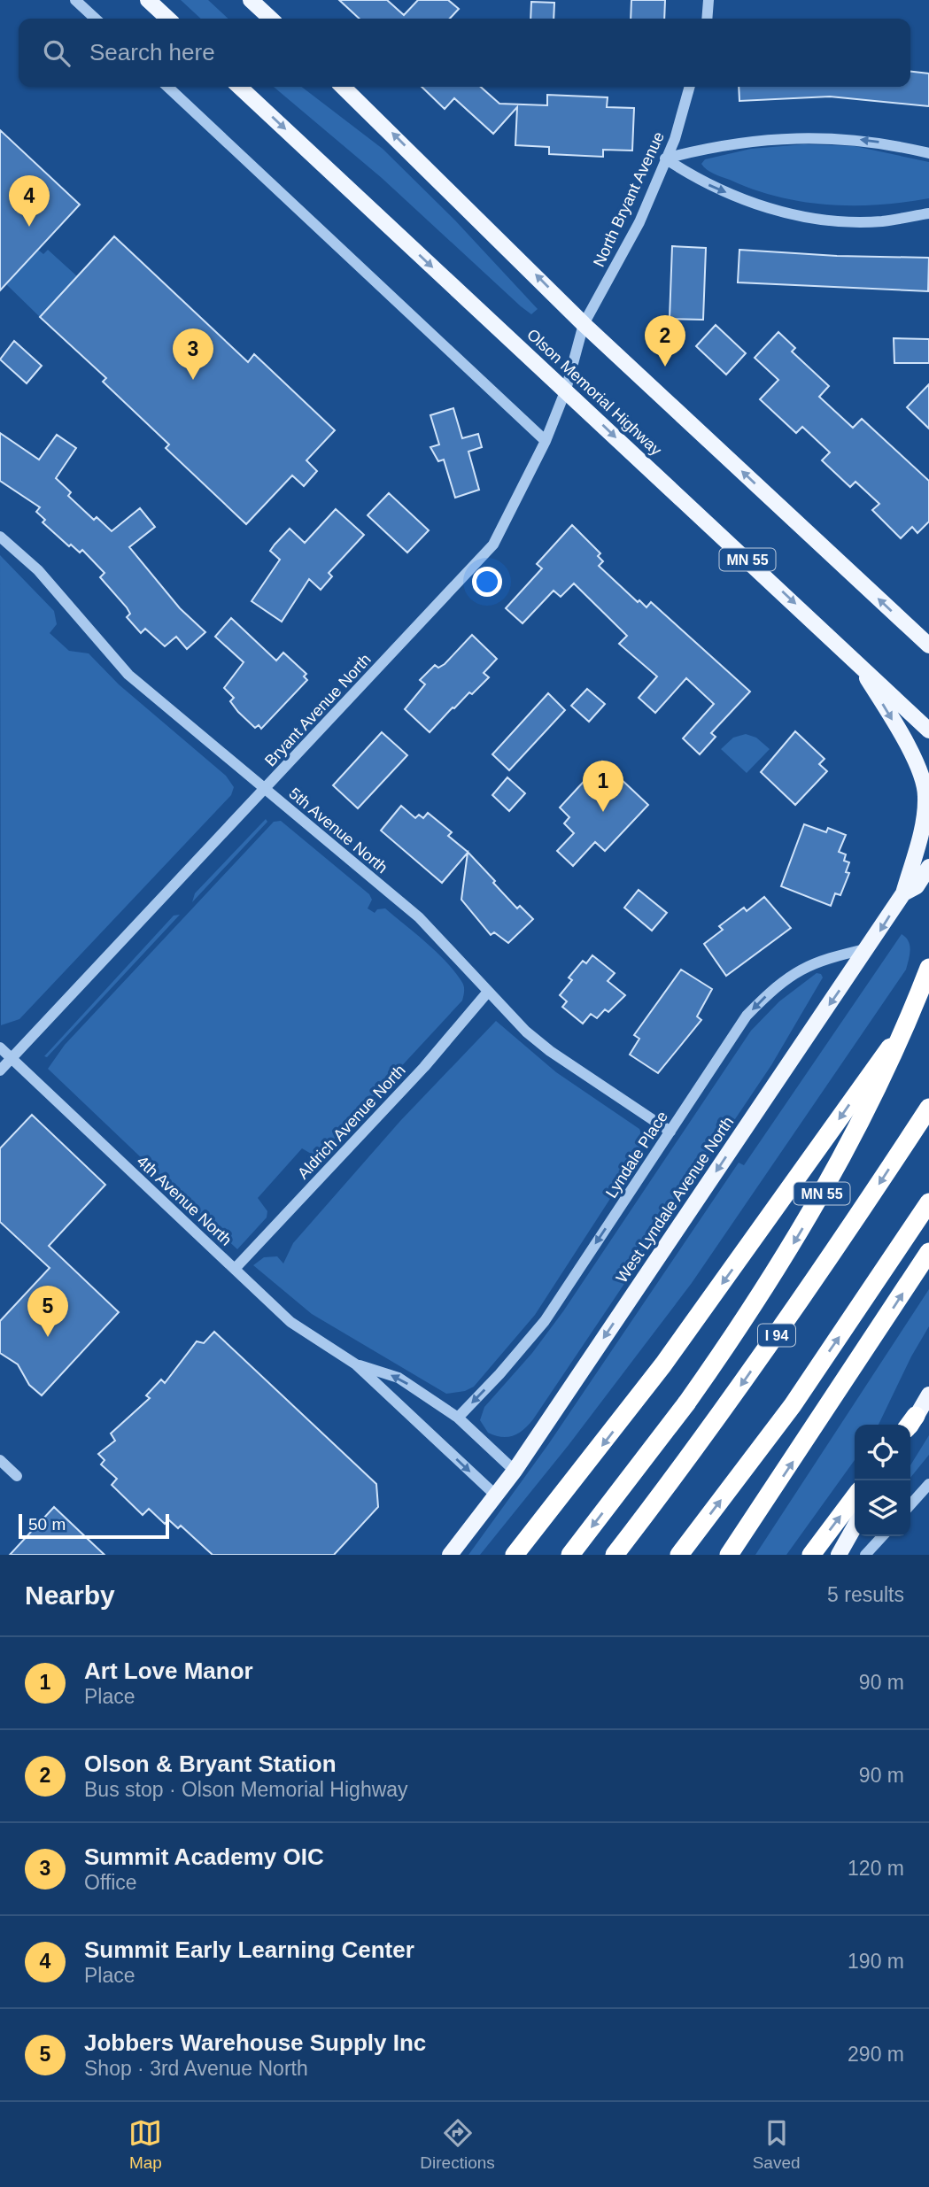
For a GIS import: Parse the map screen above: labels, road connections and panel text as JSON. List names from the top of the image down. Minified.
{"streets":{"highway":["MN 55","I 94"],"main road":["Olson Memorial Highway","West Lyndale Avenue North"],"street":["North Bryant Avenue","Bryant Avenue North","5th Avenue North","Aldrich Avenue North","Lyndale Place","4th Avenue North"]},"crossings":[["North Bryant Avenue","Bryant Avenue North"],["Olson Memorial Highway","Bryant Avenue North"],["Bryant Avenue North","5th Avenue North"],["Bryant Avenue North","4th Avenue North"],["5th Avenue North","Aldrich Avenue North"],["5th Avenue North","Lyndale Place"],["Aldrich Avenue North","4th Avenue North"],["Lyndale Place","West Lyndale Avenue North"],["Lyndale Place","4th Avenue North"],["West Lyndale Avenue North","4th Avenue North"]],"one_way":["Lyndale Place","West Lyndale Avenue North"],"scale_bar":"50 m","page":{"search":"Search here","pins":["4","2","3","1","5"],"scale":"50 m","heading":["Nearby","5 results"],"list":[{"mark":"1","name":"Art Love Manor","note":"Place","value":"90 m"},{"mark":"2","name":"Olson & Bryant Station","note":"Bus stop · Olson Memorial Highway","value":"90 m"},{"mark":"3","name":"Summit Academy OIC","note":"Office","value":"120 m"},{"mark":"4","name":"Summit Early Learning Center","note":"Place","value":"190 m"},{"mark":"5","name":"Jobbers Warehouse Supply Inc","note":"Shop · 3rd Avenue North","value":"290 m"}],"nav":["Map","Directions","Saved"]}}
